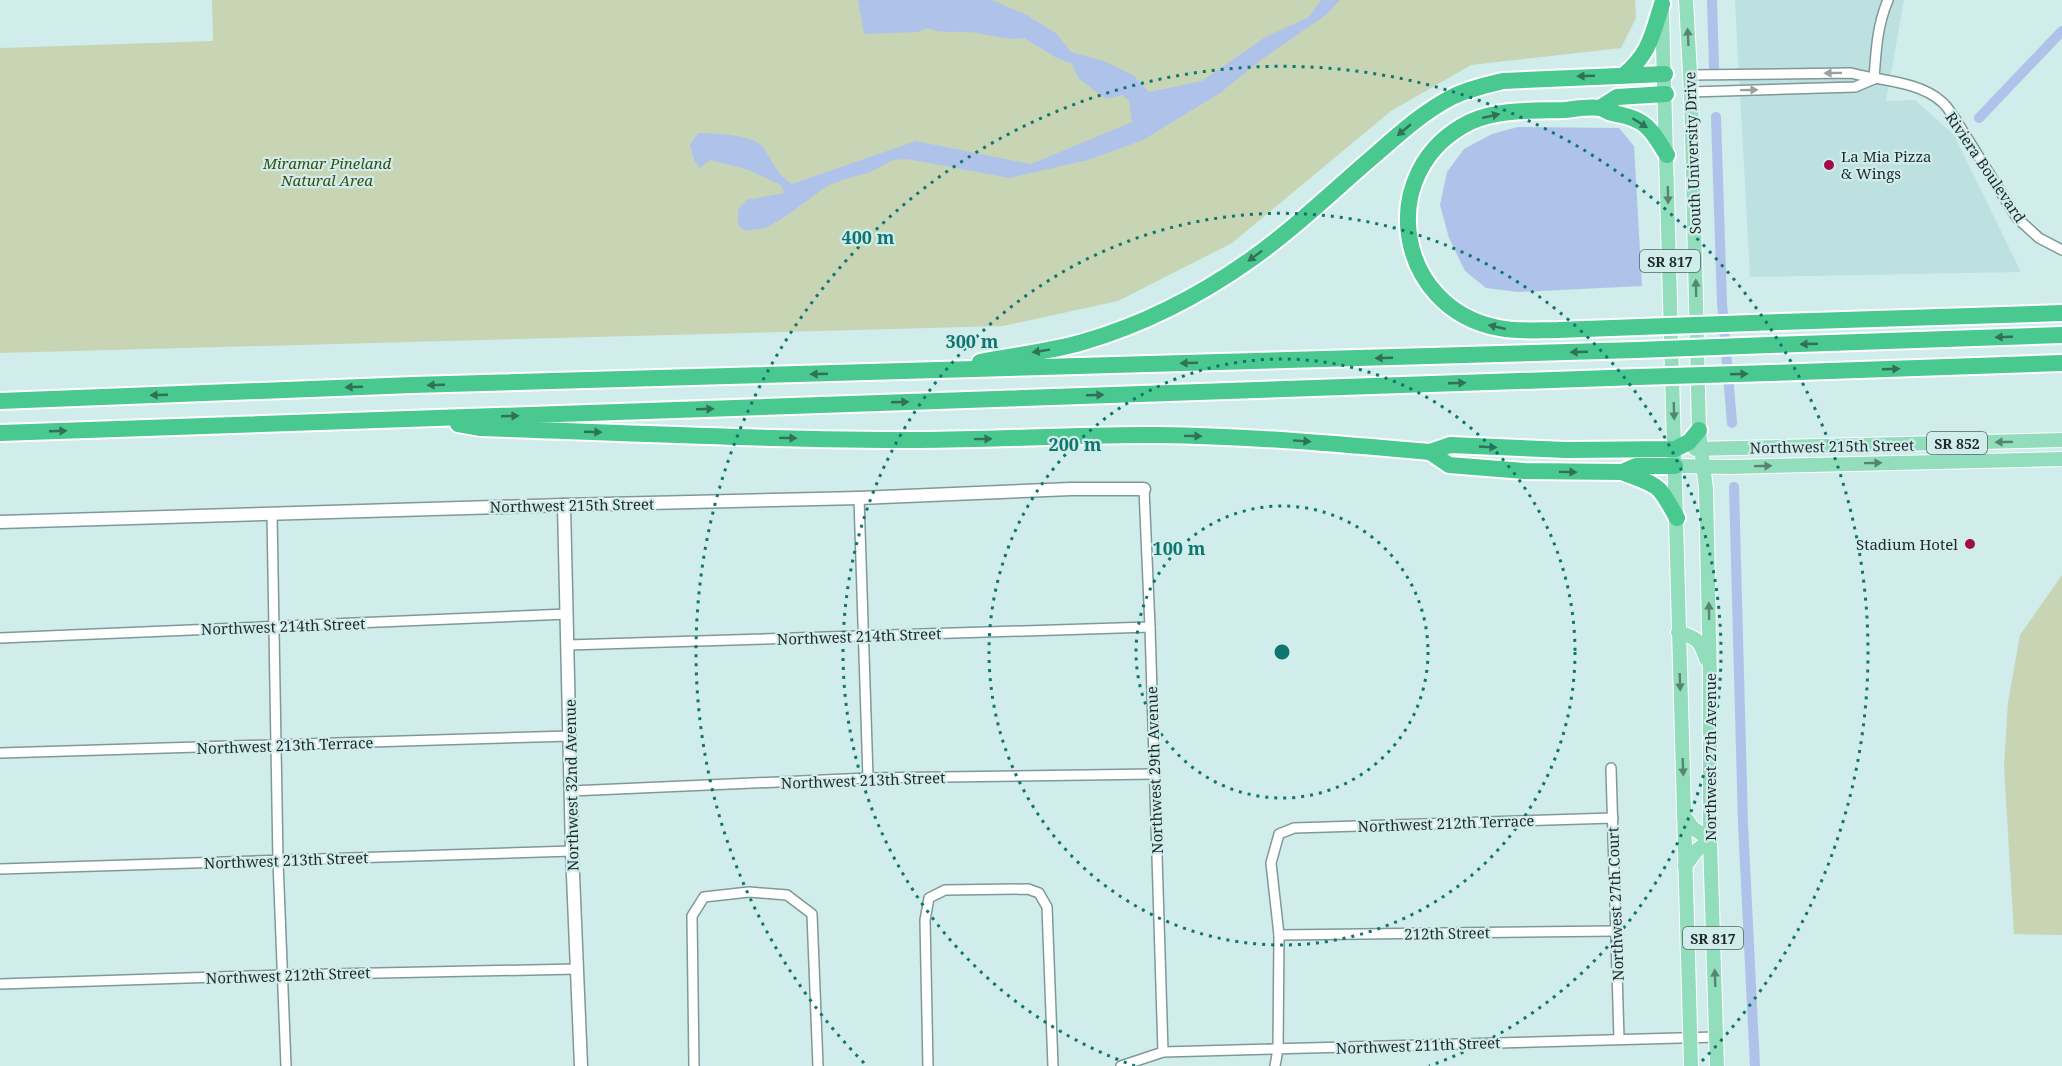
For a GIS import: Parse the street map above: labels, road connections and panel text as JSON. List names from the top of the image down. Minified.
{"streets":{"main road":["South University Drive","SR 817","SR 852","Northwest 215th Street","Northwest 27th Avenue"],"street":["Riviera Boulevard","Northwest 214th Street","Northwest 213th Terrace","Northwest 29th Avenue","Northwest 213th Street","Northwest 32nd Avenue","Northwest 212th Terrace","Northwest 27th Court","212th Street","Northwest 212th Street","Northwest 211th Street"]},"crossings":[["South University Drive","Riviera Boulevard"],["South University Drive","Northwest 215th Street"],["South University Drive","Northwest 27th Avenue"],["Northwest 215th Street","Northwest 27th Avenue"],["Northwest 215th Street","Northwest 29th Avenue"],["Northwest 215th Street","Northwest 32nd Avenue"],["Northwest 214th Street","Northwest 29th Avenue"],["Northwest 214th Street","Northwest 32nd Avenue"],["Northwest 213th Terrace","Northwest 32nd Avenue"],["Northwest 27th Avenue","Northwest 211th Street"],["Northwest 29th Avenue","Northwest 213th Street"],["Northwest 29th Avenue","Northwest 211th Street"],["Northwest 213th Street","Northwest 32nd Avenue"],["Northwest 32nd Avenue","Northwest 212th Street"],["Northwest 212th Terrace","Northwest 27th Court"],["Northwest 212th Terrace","212th Street"],["Northwest 27th Court","212th Street"],["Northwest 27th Court","Northwest 211th Street"]],"parks":["Miramar Pineland Natural Area"],"places":["La Mia Pizza & Wings","Stadium Hotel"],"rings":["400 m","300 m","200 m","100 m"]}
